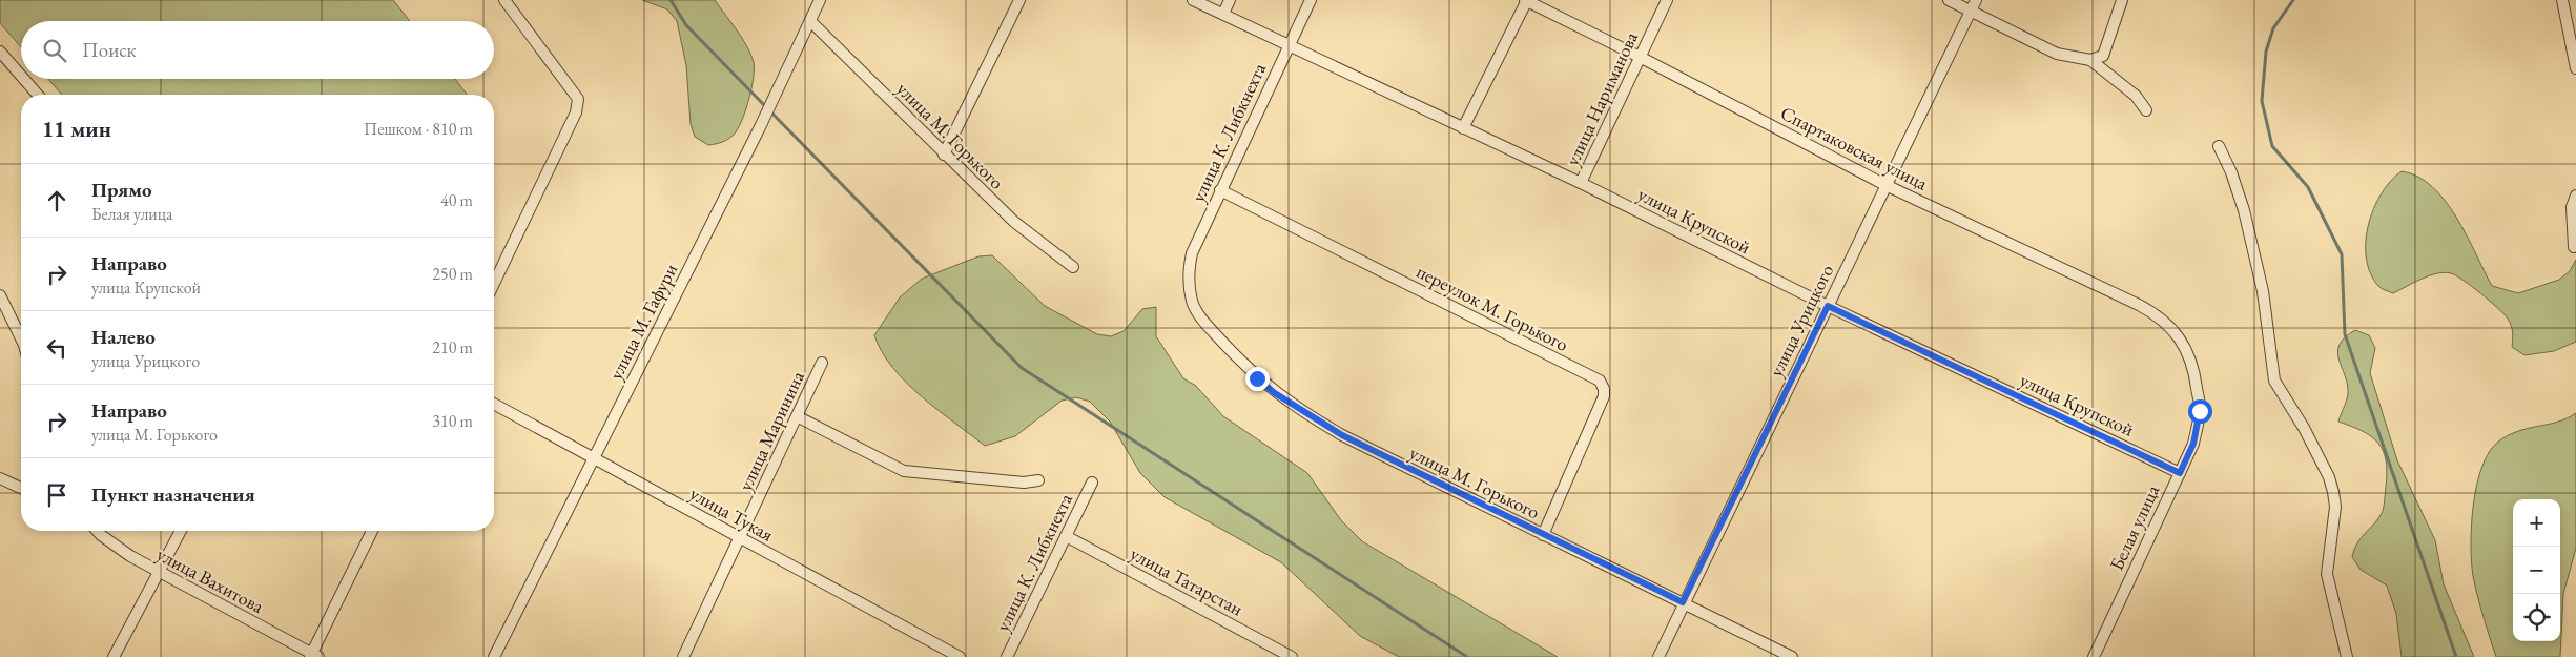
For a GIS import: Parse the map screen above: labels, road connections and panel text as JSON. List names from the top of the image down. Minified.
{"streets":{"street":["улица Нариманова","улица К. Либкнехта","улица М. Горького","Спартаковская улица","улица Крупской","переулок М. Горького","улица Урицкого","улица М. Гафури","улица Маринина","улица Тукая","Белая улица","улица Вахитова","улица Татарстан"]},"crossings":[["улица Нариманова","Спартаковская улица"],["улица Нариманова","улица Крупской"],["улица К. Либкнехта","улица М. Горького"],["улица К. Либкнехта","улица Крупской"],["улица К. Либкнехта","переулок М. Горького"],["улица К. Либкнехта","улица Татарстан"],["улица М. Горького","переулок М. Горького"],["улица М. Горького","улица Урицкого"],["улица М. Горького","улица М. Гафури"],["Спартаковская улица","улица Урицкого"],["Спартаковская улица","Белая улица"],["улица Крупской","улица Урицкого"],["улица Крупской","Белая улица"],["улица М. Гафури","улица Тукая"],["улица Маринина","улица Тукая"]],"page":{"search":"Поиск","heading":["11 мин","Пешком · 810 m"],"list":[["Прямо","Белая улица","40 m"],["Направо","улица Крупской","250 m"],["Налево","улица Урицкого","210 m"],["Направо","улица М. Горького","310 m"],"Пункт назначения"],"map_buttons":["+","−"]}}
